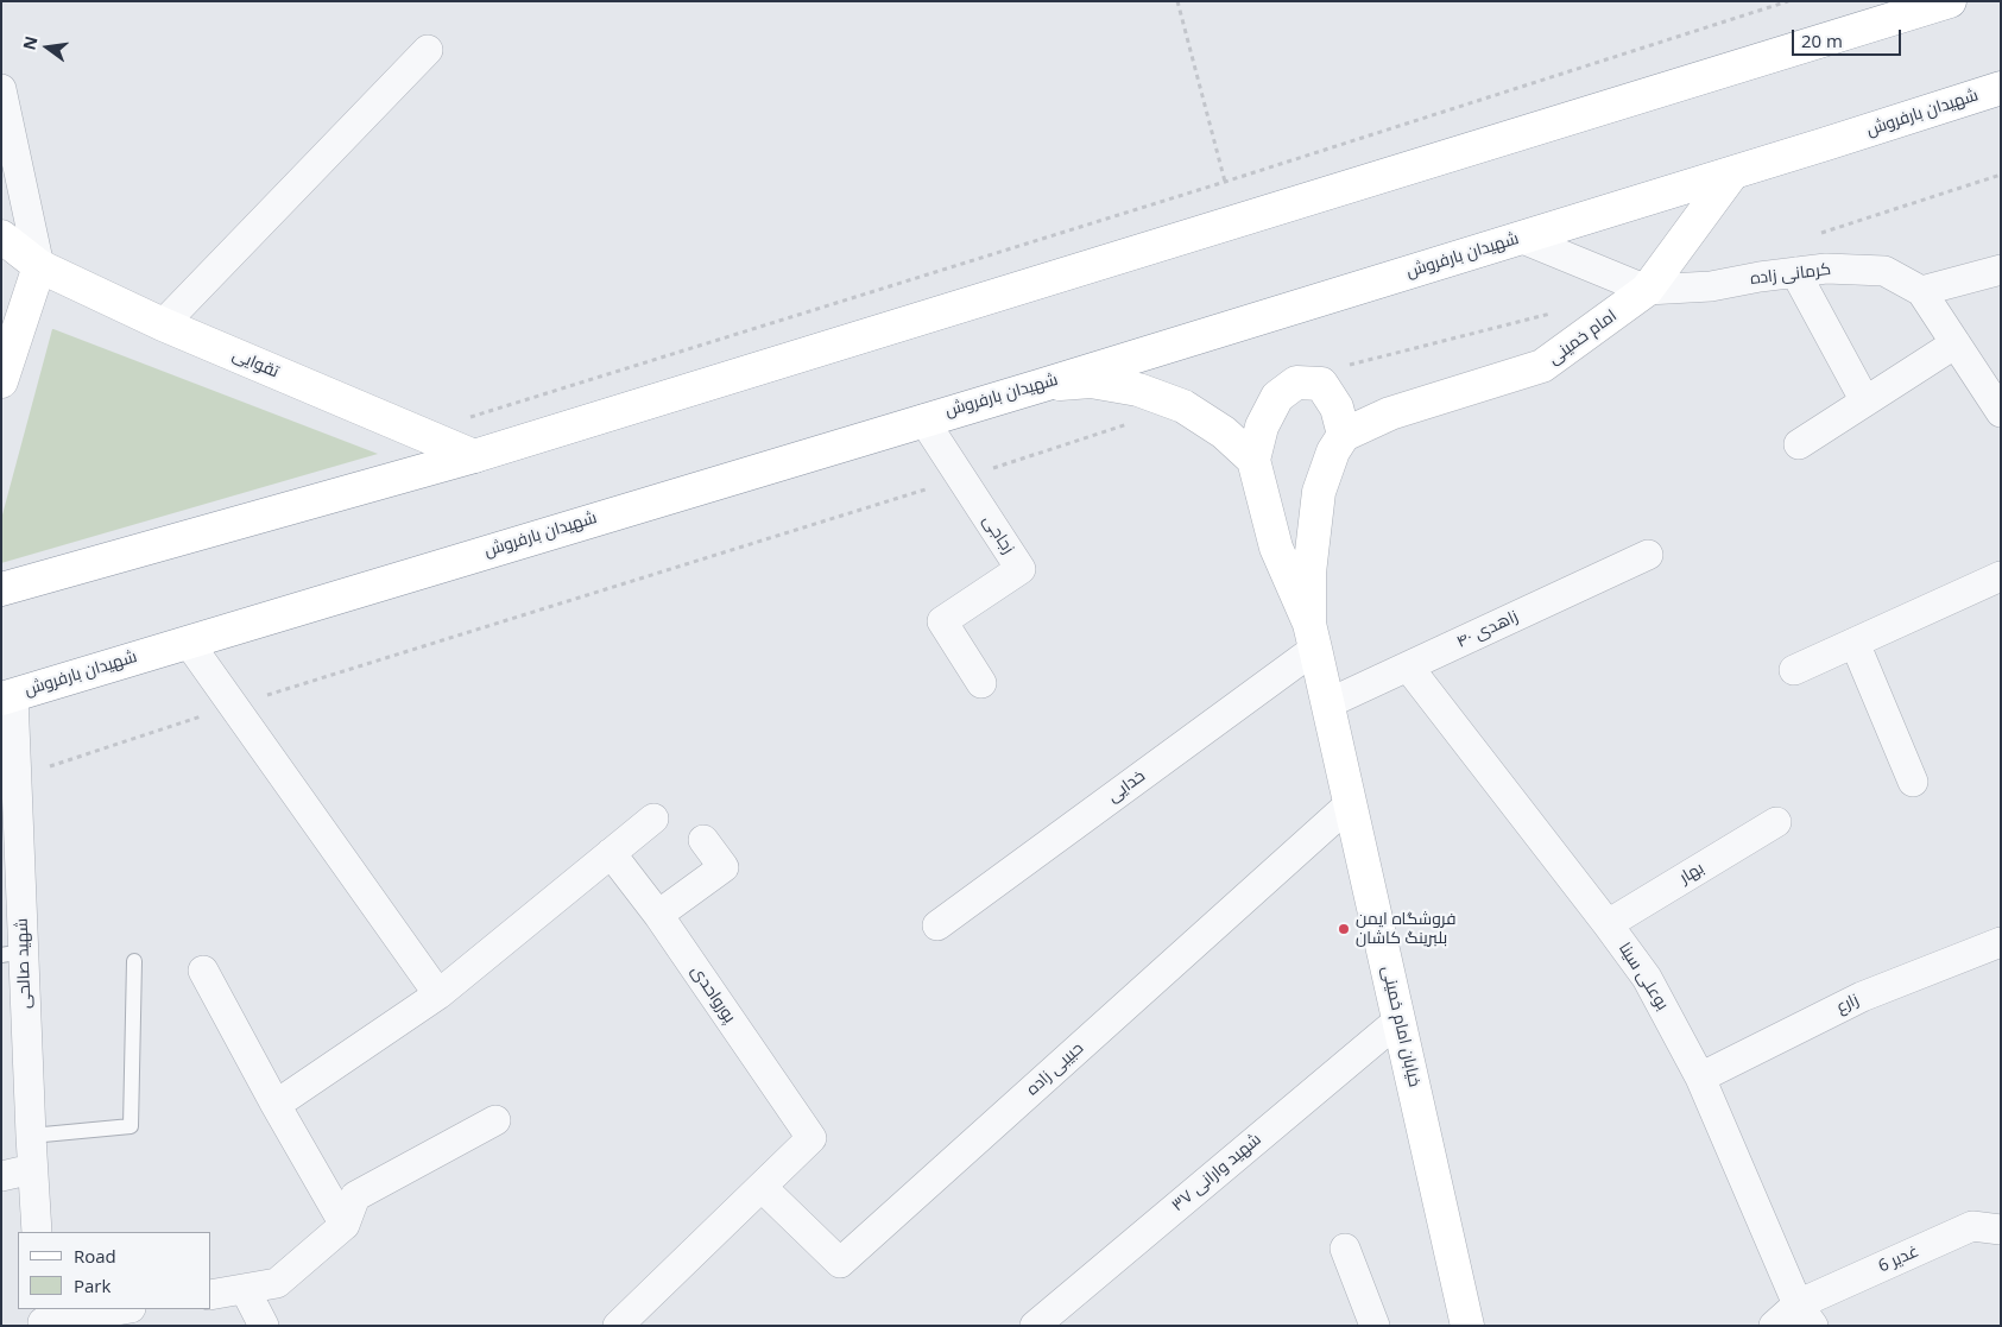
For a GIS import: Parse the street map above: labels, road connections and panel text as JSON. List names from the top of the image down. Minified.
{"streets":{"main road":["شهیدان بارفروش","امام خمینی","تقوایی","خیابان امام خمینی"],"street":["کرمانی زاده","زجاجی","زاهدی ۴۰","خدایی","بهار","شهید صالحی","بوعلی سینا","پورواحدی","زارع","حبیبی زاده","شهید وارانی ۳۷","غدیر 6"]},"crossings":[["شهیدان بارفروش","کرمانی زاده"],["شهیدان بارفروش","امام خمینی"],["شهیدان بارفروش","زجاجی"],["شهیدان بارفروش","شهید صالحی"],["کرمانی زاده","امام خمینی"],["زاهدی ۴۰","بوعلی سینا"],["زاهدی ۴۰","خیابان امام خمینی"],["خدایی","خیابان امام خمینی"],["بهار","بوعلی سینا"],["بوعلی سینا","زارع"],["بوعلی سینا","غدیر 6"],["پورواحدی","حبیبی زاده"],["خیابان امام خمینی","حبیبی زاده"],["خیابان امام خمینی","شهید وارانی ۳۷"]],"places":["فروشگاه ایمن بلبرینگ کاشان"],"legend":["Road","Park"],"scale_bar":"20 m","north":"left"}
